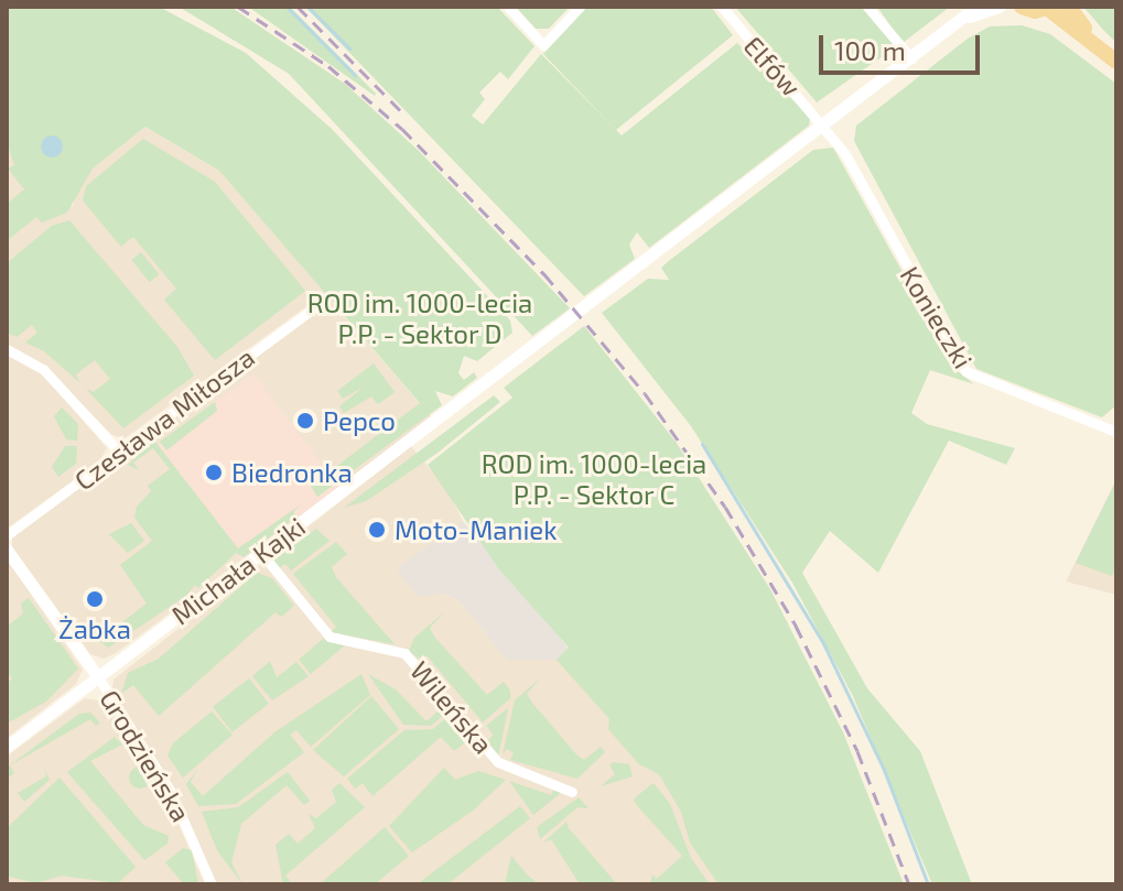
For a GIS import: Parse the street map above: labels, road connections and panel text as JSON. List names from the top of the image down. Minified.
{"streets":{"street":["Elfów","Konieczki","Czesława Miłosza","Michała Kajki","Wileńska","Grodzieńska"]},"crossings":[["Elfów","Konieczki"],["Elfów","Michała Kajki"],["Konieczki","Michała Kajki"],["Michała Kajki","Wileńska"],["Michała Kajki","Grodzieńska"]],"parks":["ROD im. 1000-lecia P.P. - Sektor D","ROD im. 1000-lecia P.P. - Sektor C"],"places":["Pepco","Biedronka","Moto-Maniek","Żabka"],"scale_bar":"100 m"}
